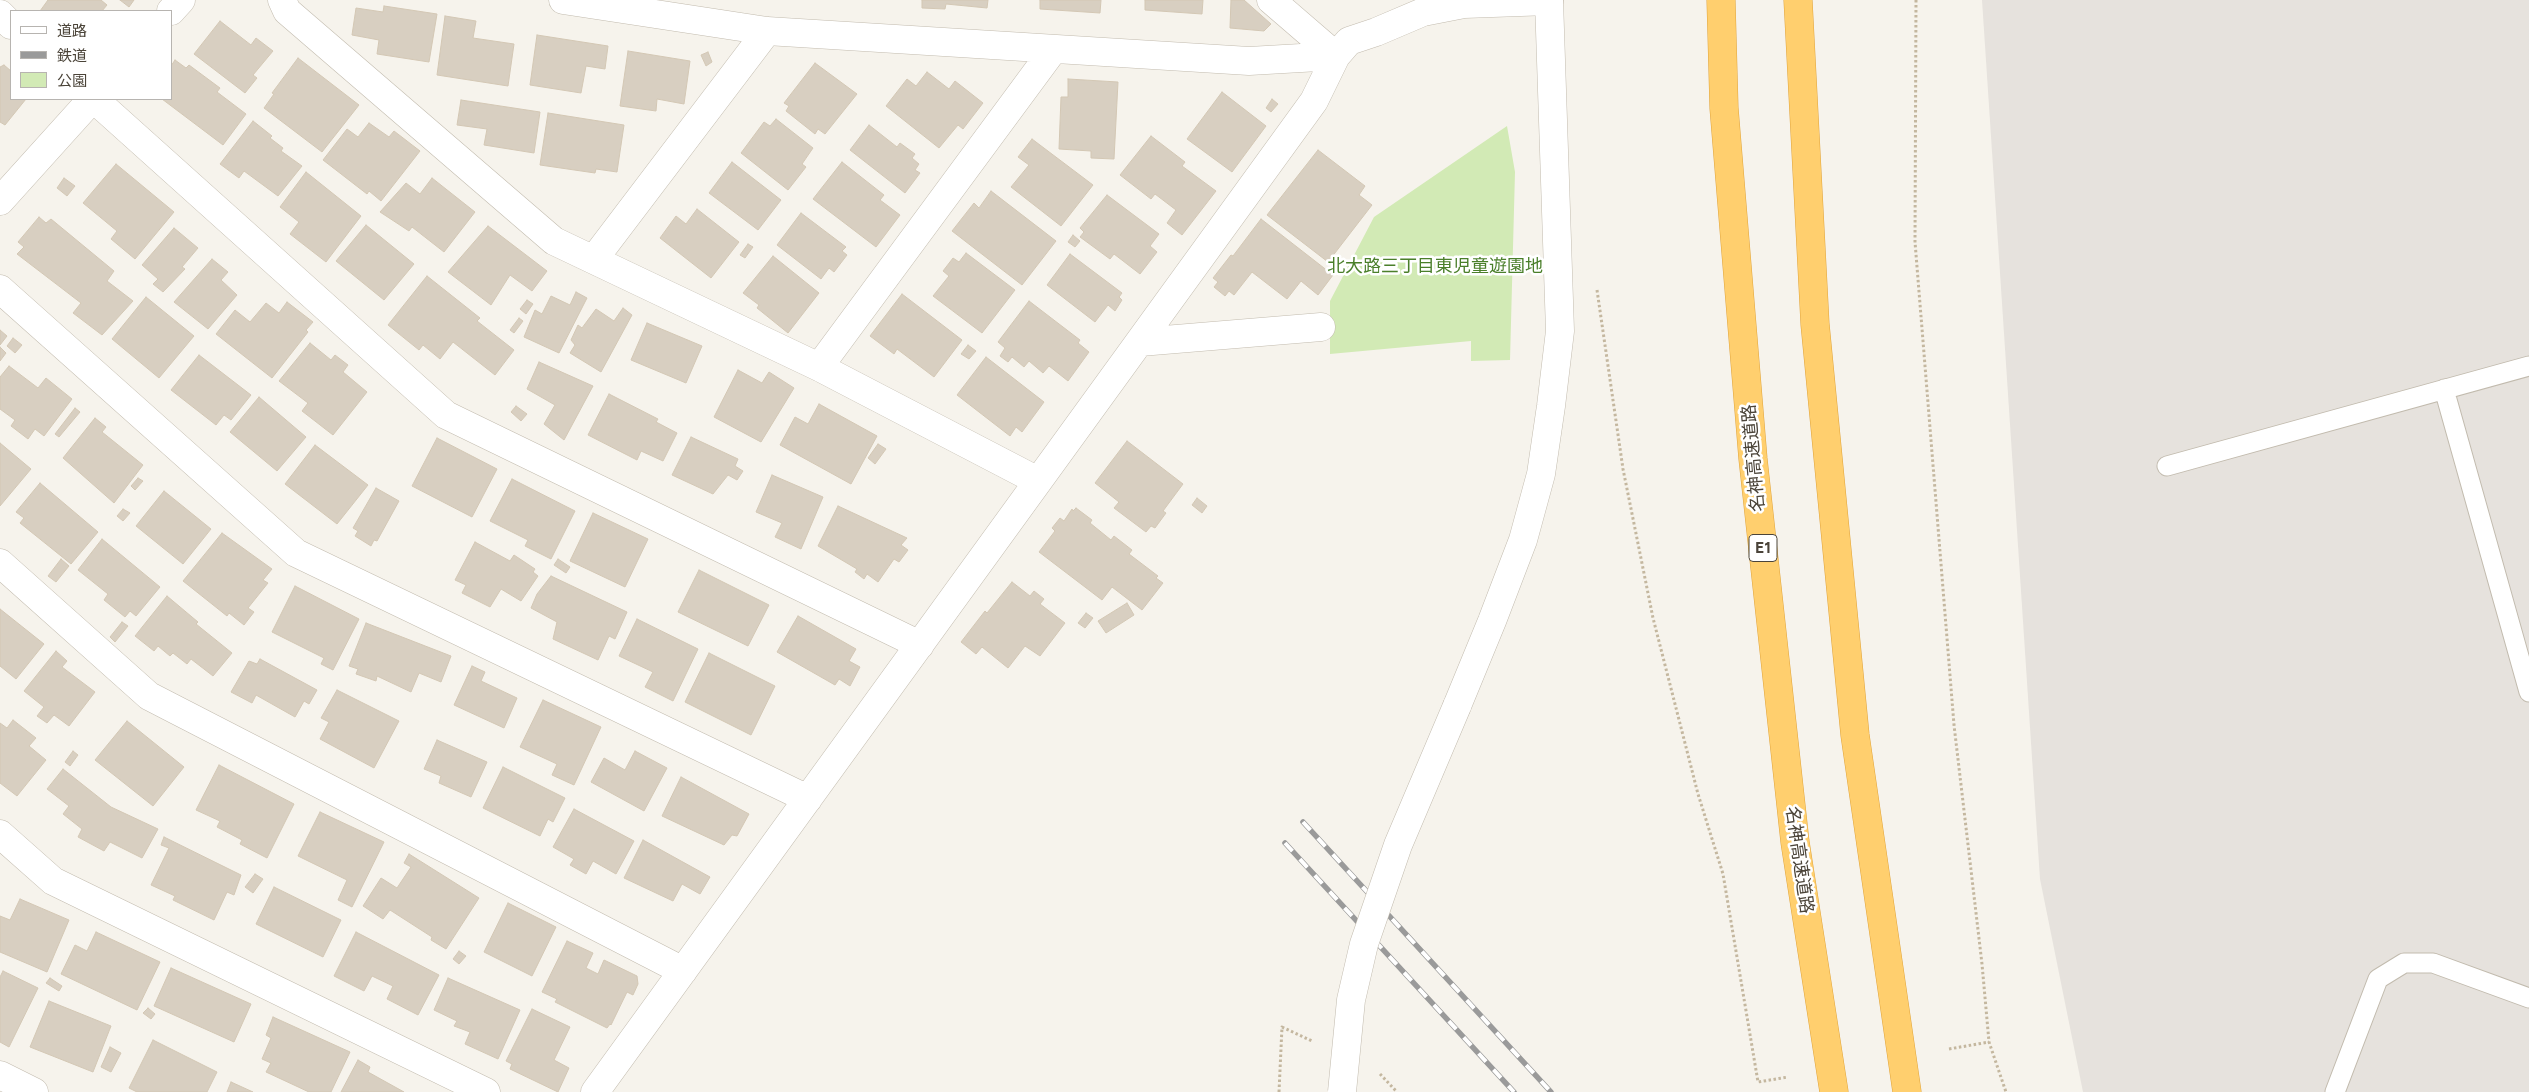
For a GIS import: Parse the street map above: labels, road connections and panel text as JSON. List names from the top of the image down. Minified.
{"streets":{"highway":["名神高速道路","E1"]},"parks":["北大路三丁目東児童遊園地"],"legend":["道路","鉄道","公園"]}
